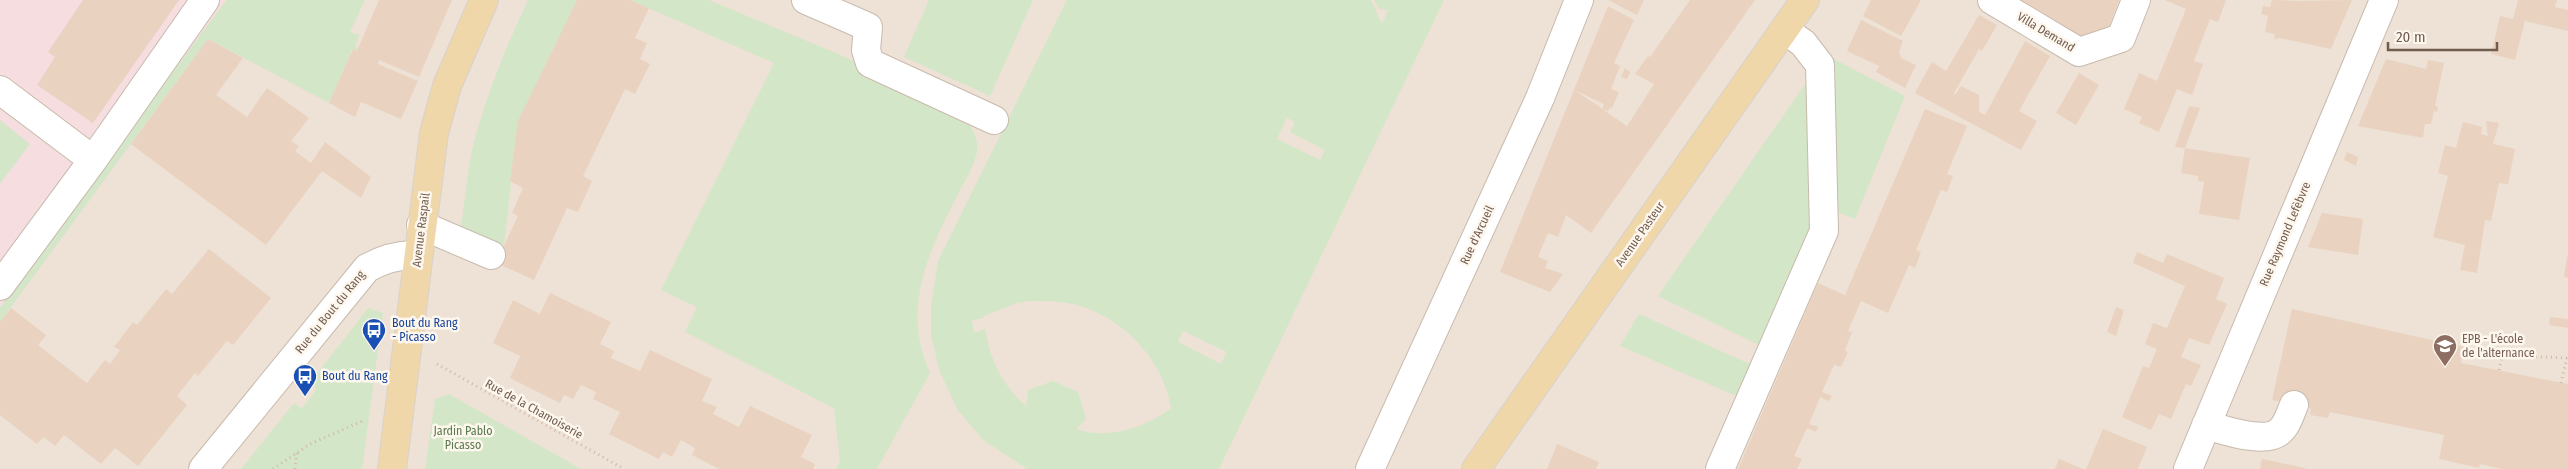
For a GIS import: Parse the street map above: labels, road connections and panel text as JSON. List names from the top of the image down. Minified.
{"streets":{"main road":["Avenue Raspail","Avenue Pasteur"],"street":["Villa Demand","Rue Raymond Lefèbvre","Rue d'Arcueil","Rue du Bout du Rang"],"path":["Rue de la Chamoiserie"]},"crossings":[["Avenue Raspail","Rue du Bout du Rang"]],"parks":["Jardin Pablo Picasso"],"places":{"bus stop":["Bout du Rang - Picasso","Bout du Rang"],"school or university":["EPB - L'école de l'alternance"]},"scale_bar":"20 m"}
